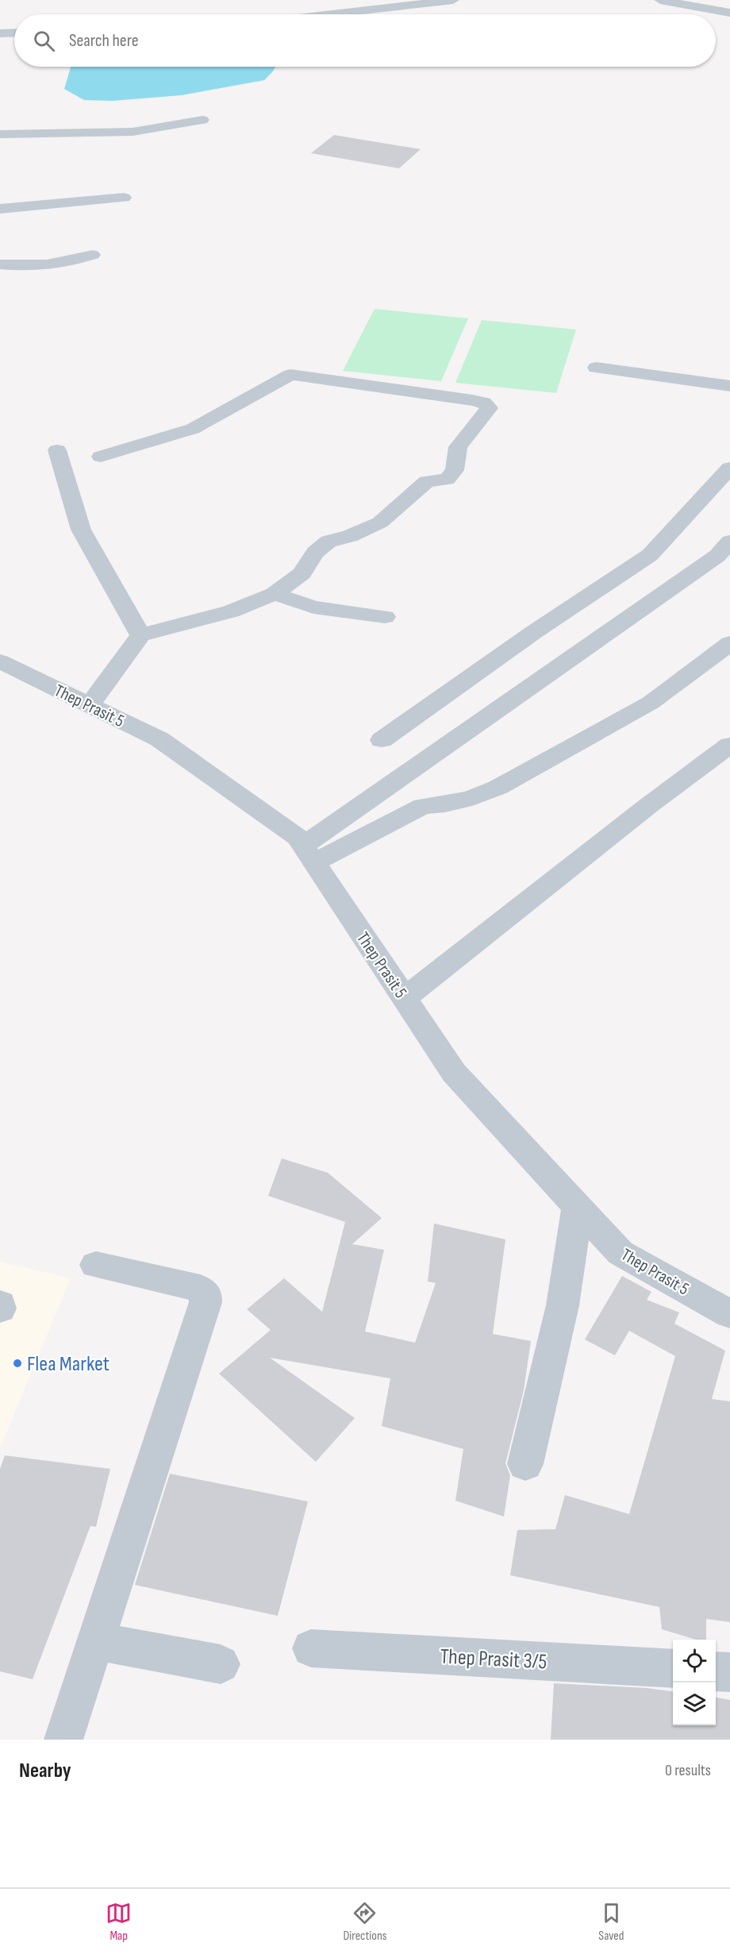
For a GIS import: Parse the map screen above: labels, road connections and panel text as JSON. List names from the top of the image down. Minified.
{"streets":{"street":["Thep Prasit 5","Thep Prasit 3/5"]},"places":["Flea Market"],"page":{"search":"Search here","heading":["Nearby","0 results"],"nav":["Map","Directions","Saved"]}}
